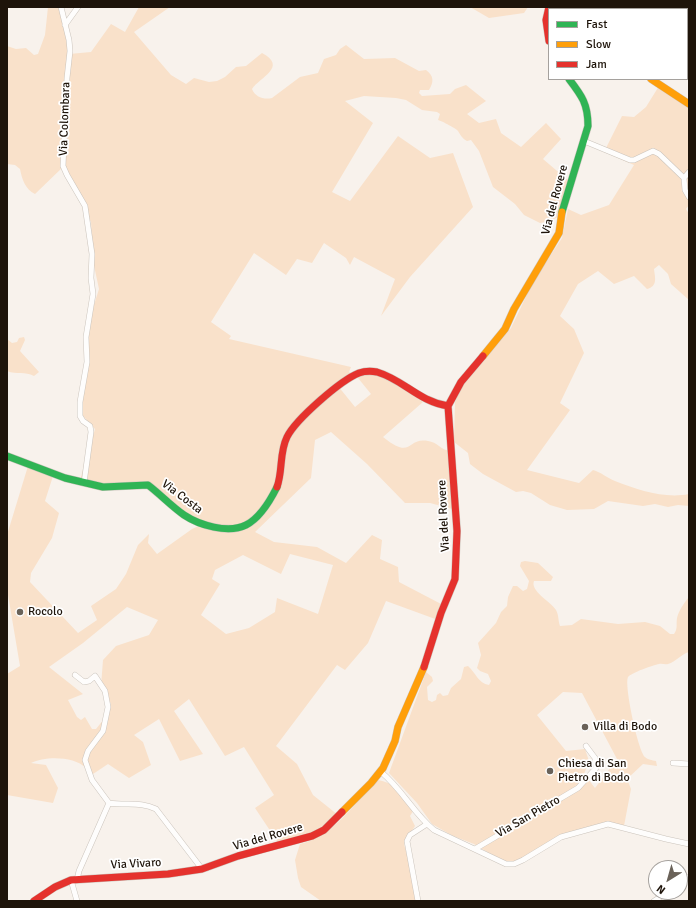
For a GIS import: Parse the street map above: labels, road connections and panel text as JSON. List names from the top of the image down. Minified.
{"streets":{"street":["Via Colombara","Via del Rovere","Via Costa","Via San Pietro","Via Vivaro"]},"crossings":[["Via Colombara","Via Costa"],["Via del Rovere","Via Costa"],["Via del Rovere","Via Vivaro"]],"places":["Rocolo","Villa di Bodo","Chiesa di San Pietro di Bodo"],"legend":["Fast","Slow","Jam"],"north":"bottom left"}
